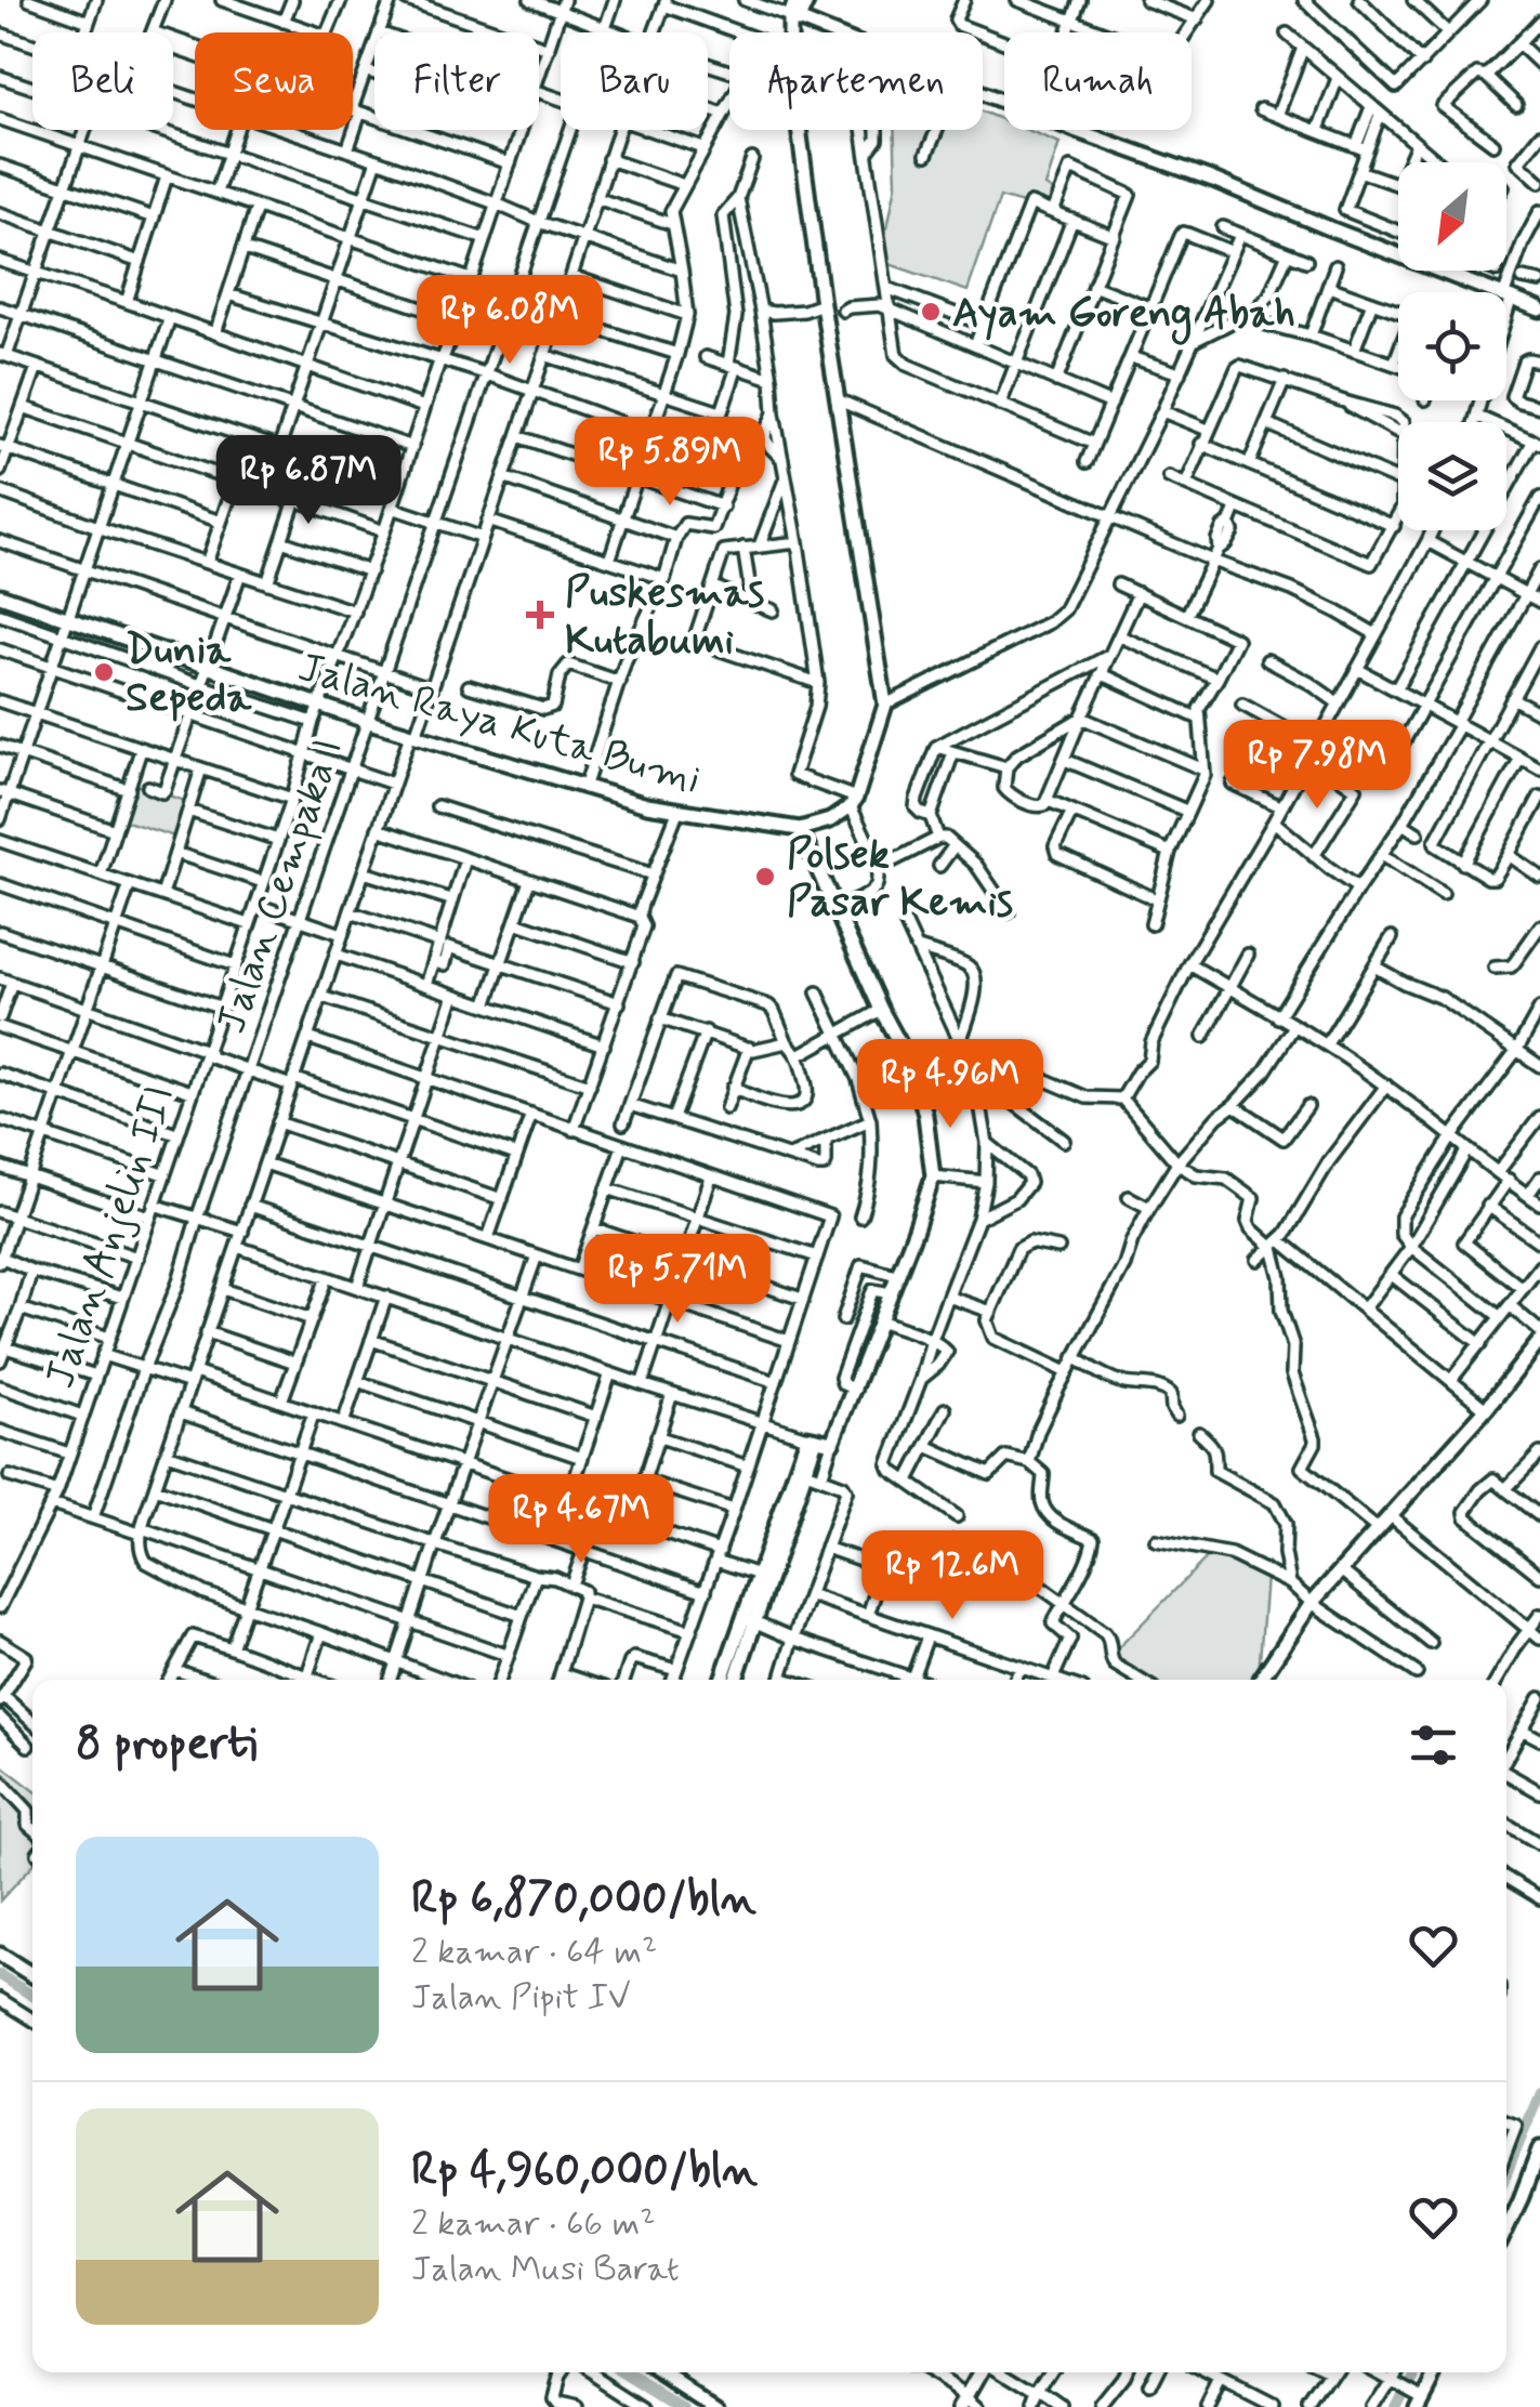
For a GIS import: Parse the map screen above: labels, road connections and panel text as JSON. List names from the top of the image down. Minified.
{"streets":{"street":["Jalan Raya Kuta Bumi","Jalan Cempaka I","Jalan Anjelin III"]},"crossings":[["Jalan Raya Kuta Bumi","Jalan Cempaka I"],["Jalan Raya Kuta Bumi","Jalan Anjelin III"]],"places":{"other":["Ayam Goreng Abah","Dunia Sepeda","Polsek Pasar Kemis"],"health":["Puskesmas Kutabumi"]},"north":"bottom left","page":{"chip":["Beli","Sewa","Filter","Baru","Apartemen","Rumah"],"price":["Rp 6.08M","Rp 5.89M","Rp 6.87M","Rp 7.98M","Rp 4.96M","Rp 5.71M","Rp 4.67M","Rp 12.6M"],"heading":"8 properti","list":[{"name":"Rp 6,870,000/bln","note":"2 kamar · 64 m² · Jalan Pipit IV"},{"name":"Rp 4,960,000/bln","note":"2 kamar · 66 m² · Jalan Musi Barat"}]}}
